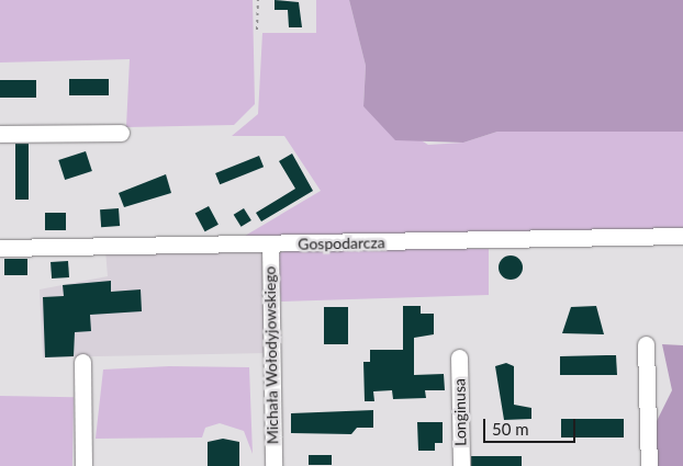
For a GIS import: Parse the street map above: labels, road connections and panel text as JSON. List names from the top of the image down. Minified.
{"streets":{"street":["Gospodarcza","Michała Wołodyjowskiego","Longinusa"]},"crossings":[["Gospodarcza","Michała Wołodyjowskiego"]],"scale_bar":"50 m"}
